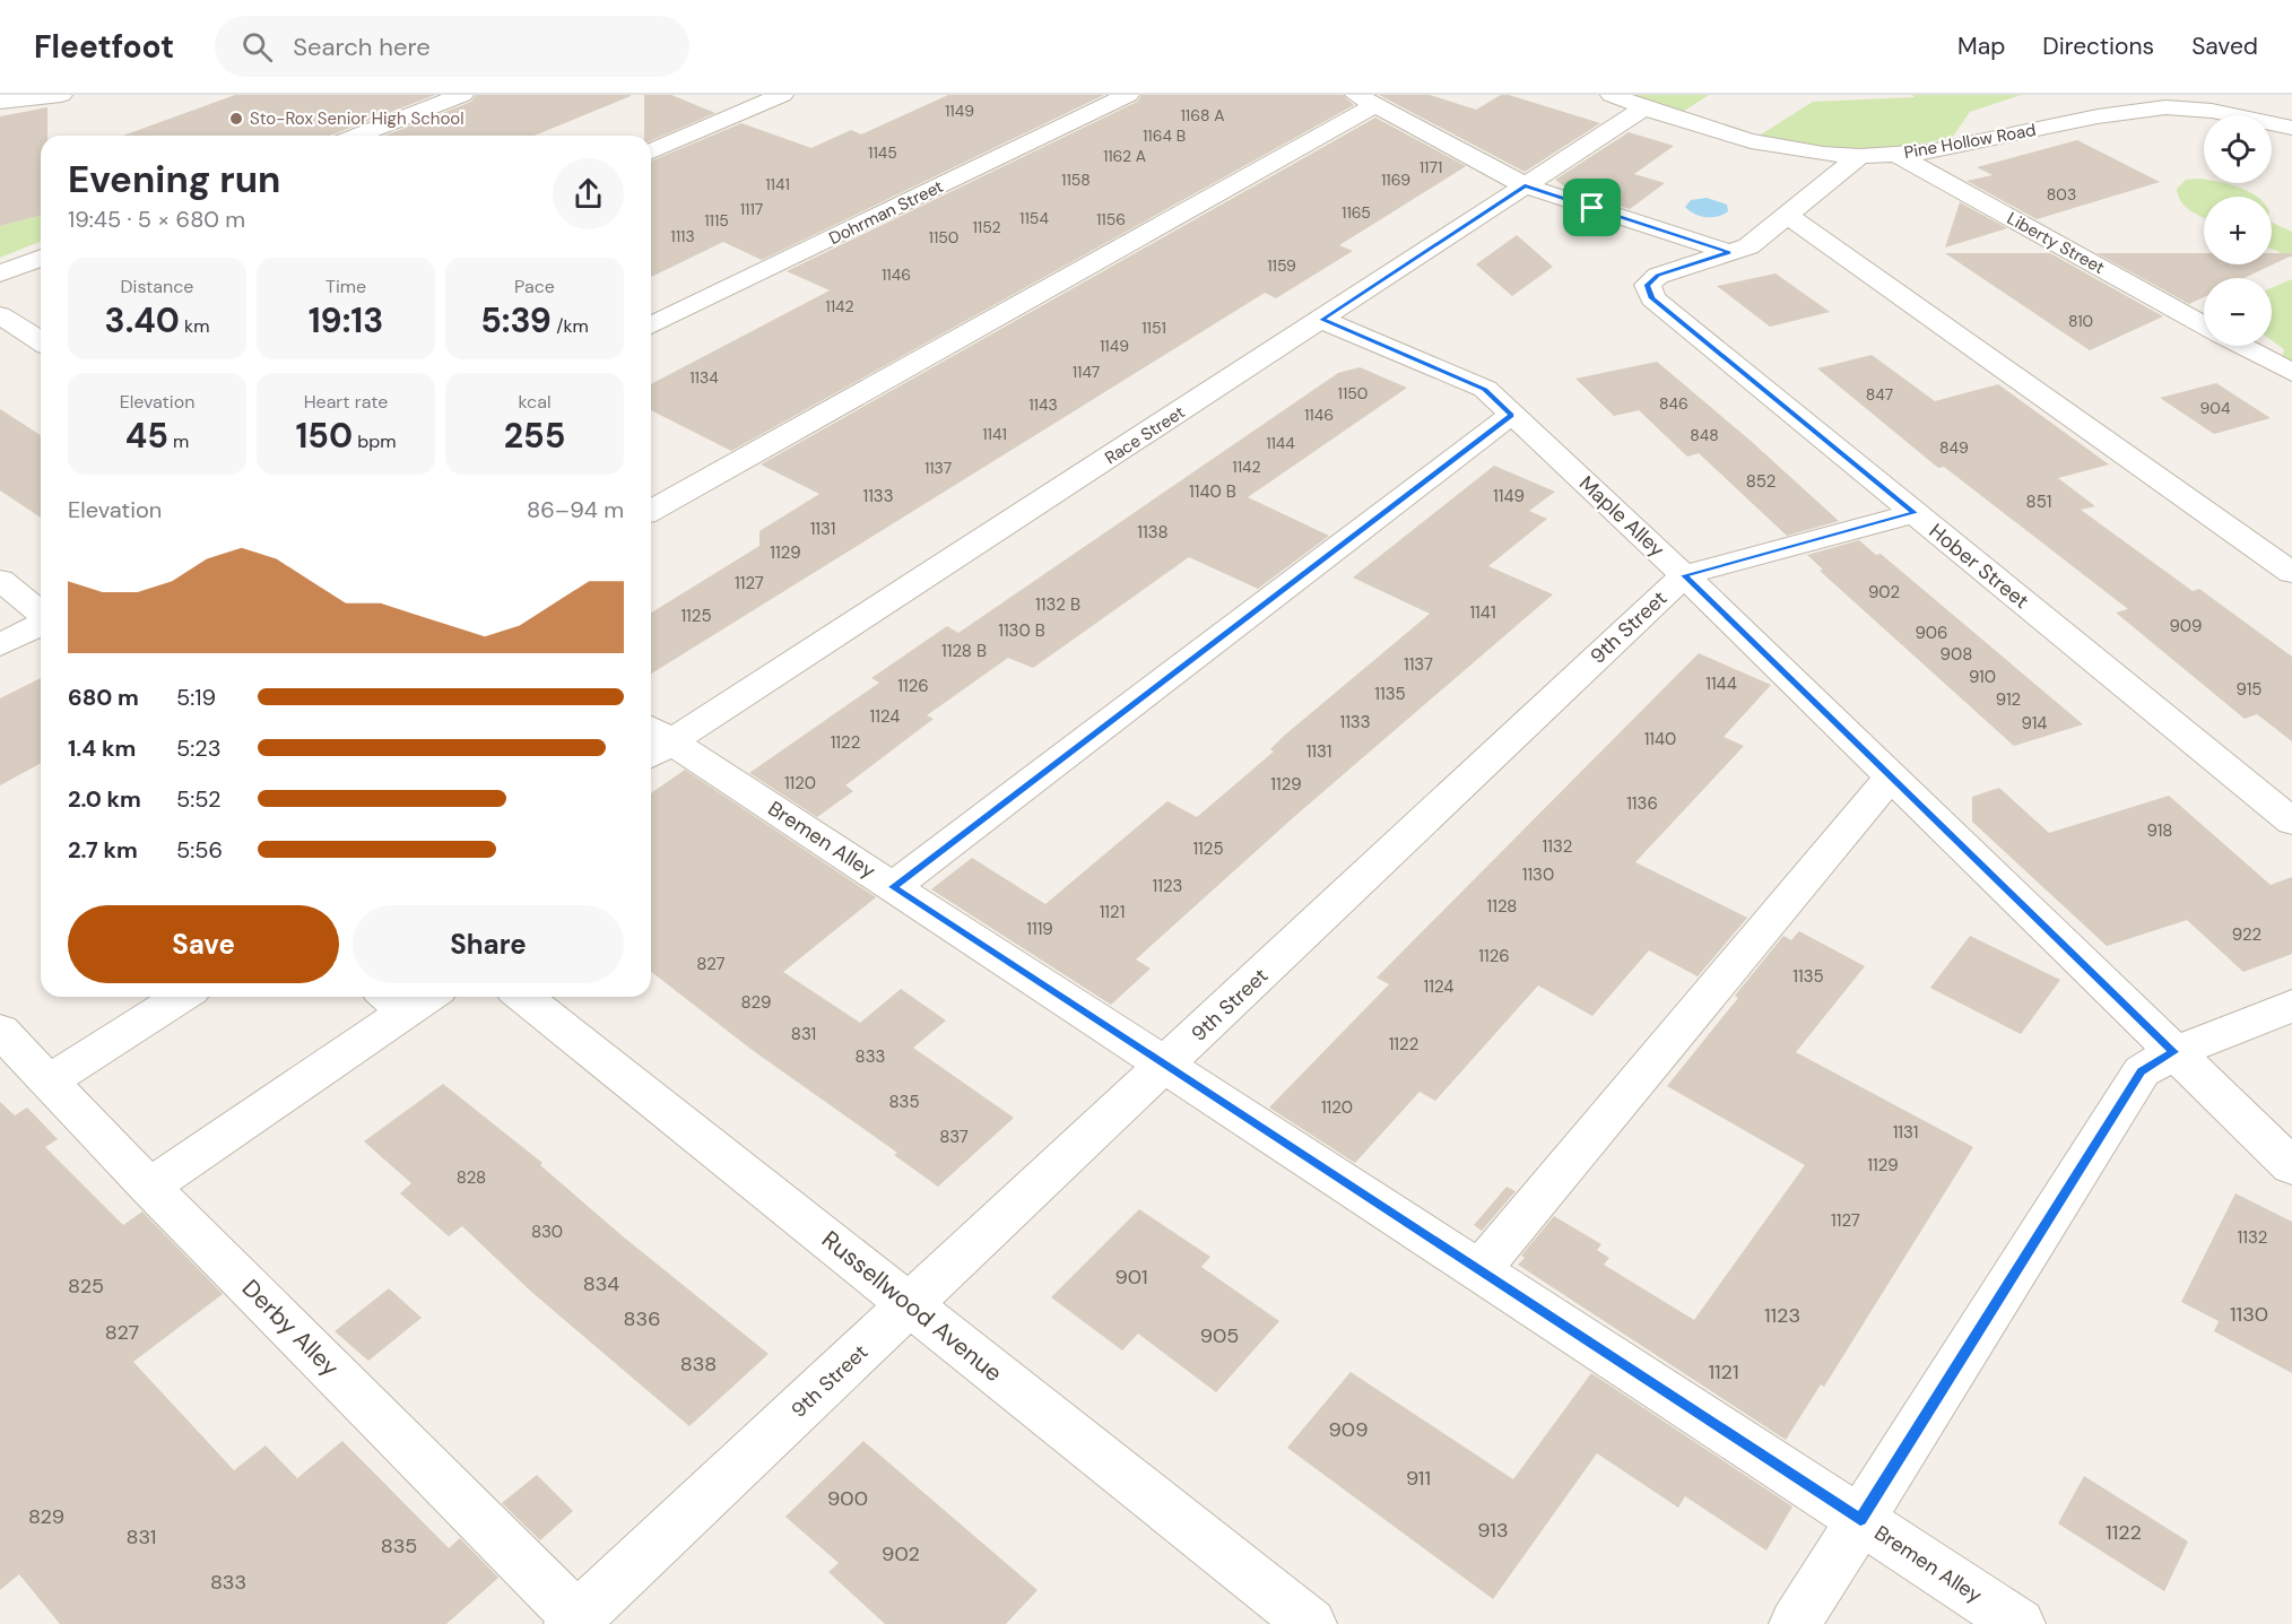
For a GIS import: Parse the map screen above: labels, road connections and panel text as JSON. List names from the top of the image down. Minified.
{"streets":{"street":["Pine Hollow Road","Dohrman Street","Liberty Street","Race Street","Maple Alley","Hober Street","9th Street","Bremen Alley","Russellwood Avenue","Derby Alley"]},"crossings":[["Pine Hollow Road","Liberty Street"],["Pine Hollow Road","Race Street"],["Pine Hollow Road","Hober Street"],["Race Street","Maple Alley"],["Race Street","Bremen Alley"],["Maple Alley","9th Street"],["Hober Street","9th Street"],["9th Street","Bremen Alley"],["9th Street","Russellwood Avenue"],["9th Street","Derby Alley"]],"places":["Sto-Rox Senior High School"],"house_numbers":["1149","1168 A","1164 B","1145","1162 A","1171","1158","1169","1141","803","1117","1165","1154","1156","1115","1152","1113","1150","1159","1146","1142","810","1151","1149","1147","1134","1150","847","846","1143","904","1146","1141","848","1144","849","1142","1137","852","1140 B","1133","1149","851","1131","1138","1129","1127","902","1132 B","1141","1125","909","1130 B","906","1128 B","908","1137","910","1144","1126","915","1135","912","1124","1133","914","1140","1122","1131","1120","1129","1136","918","1132","1125","1130","1123","1128","1121","1119","922","1126","827","1135","1124","829","831","1122","833","835","1120","1131","837","1129","828","1127","830","1132","901","834","825","1130","1123","836","827","905","838","1121","909","911","900","829","913","1122","831","835","902","833"],"page":{"header":"Fleetfoot","search":"Search here","nav":["Map","Directions","Saved"],"map_buttons":["+","−"],"heading":["Evening run","19:45 · 5 × 680 m"],"stats":[["Distance","3.40 km"],["Time","19:13"],["Pace","5:39 /km"],["Elevation","45 m"],["Heart rate","150 bpm"],["kcal","255"]],"chart":["Elevation","86–94 m"],"list":[{"name":"680 m","note":"5:19"},{"name":"1.4 km","note":"5:23"},{"name":"2.0 km","note":"5:52"},{"name":"2.7 km","note":"5:56"}],"buttons":["Save","Share"]}}
